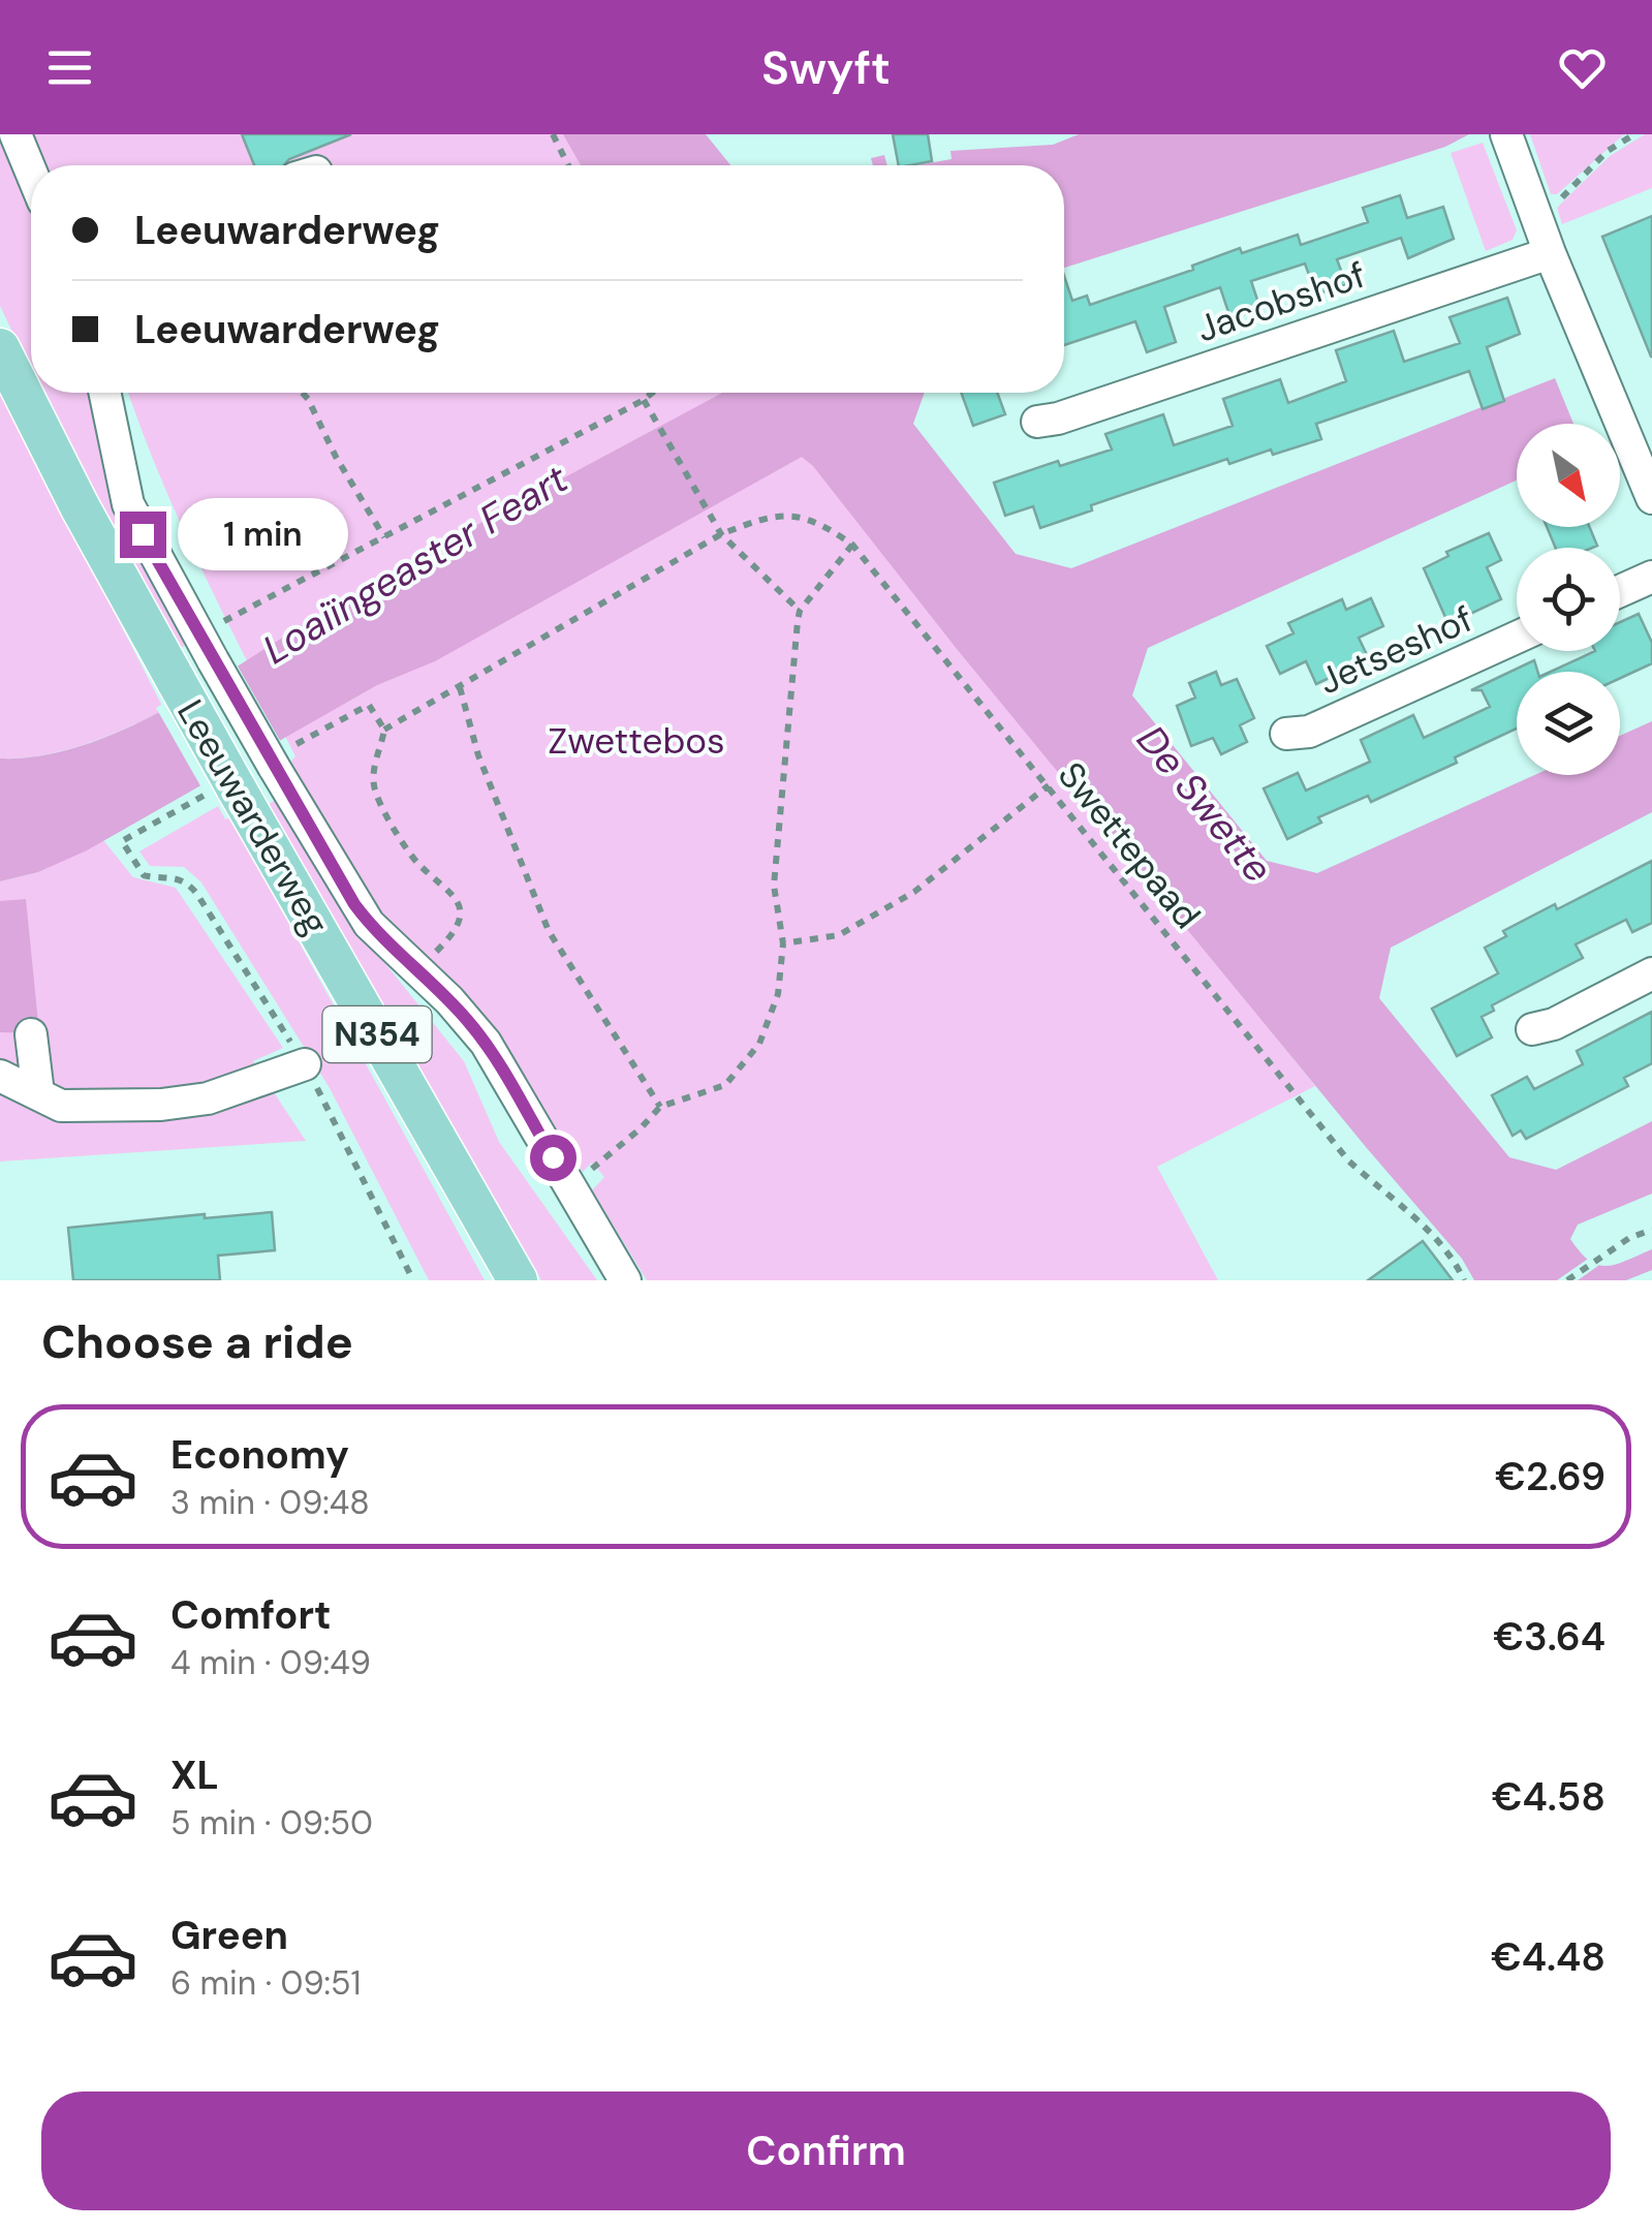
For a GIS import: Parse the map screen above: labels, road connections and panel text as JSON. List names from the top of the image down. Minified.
{"streets":{"main road":["Leeuwarderweg","N354"],"street":["Jacobshof","Jetseshof"],"path":["Swettepaad"]},"crossings":[["Leeuwarderweg","Swettepaad"]],"water":["Loaiïngeaster Feart","De Swette"],"parks":["Zwettebos"],"north":"bottom right","page":{"header":"Swyft","banner":["Leeuwarderweg","Leeuwarderweg"],"bubble":"1 min","heading":"Choose a ride","list":[{"name":"Economy","note":"3 min · 09:48","value":"€2.69"},{"name":"Comfort","note":"4 min · 09:49","value":"€3.64"},{"name":"XL","note":"5 min · 09:50","value":"€4.58"},{"name":"Green","note":"6 min · 09:51","value":"€4.48"}],"buttons":"Confirm"}}
